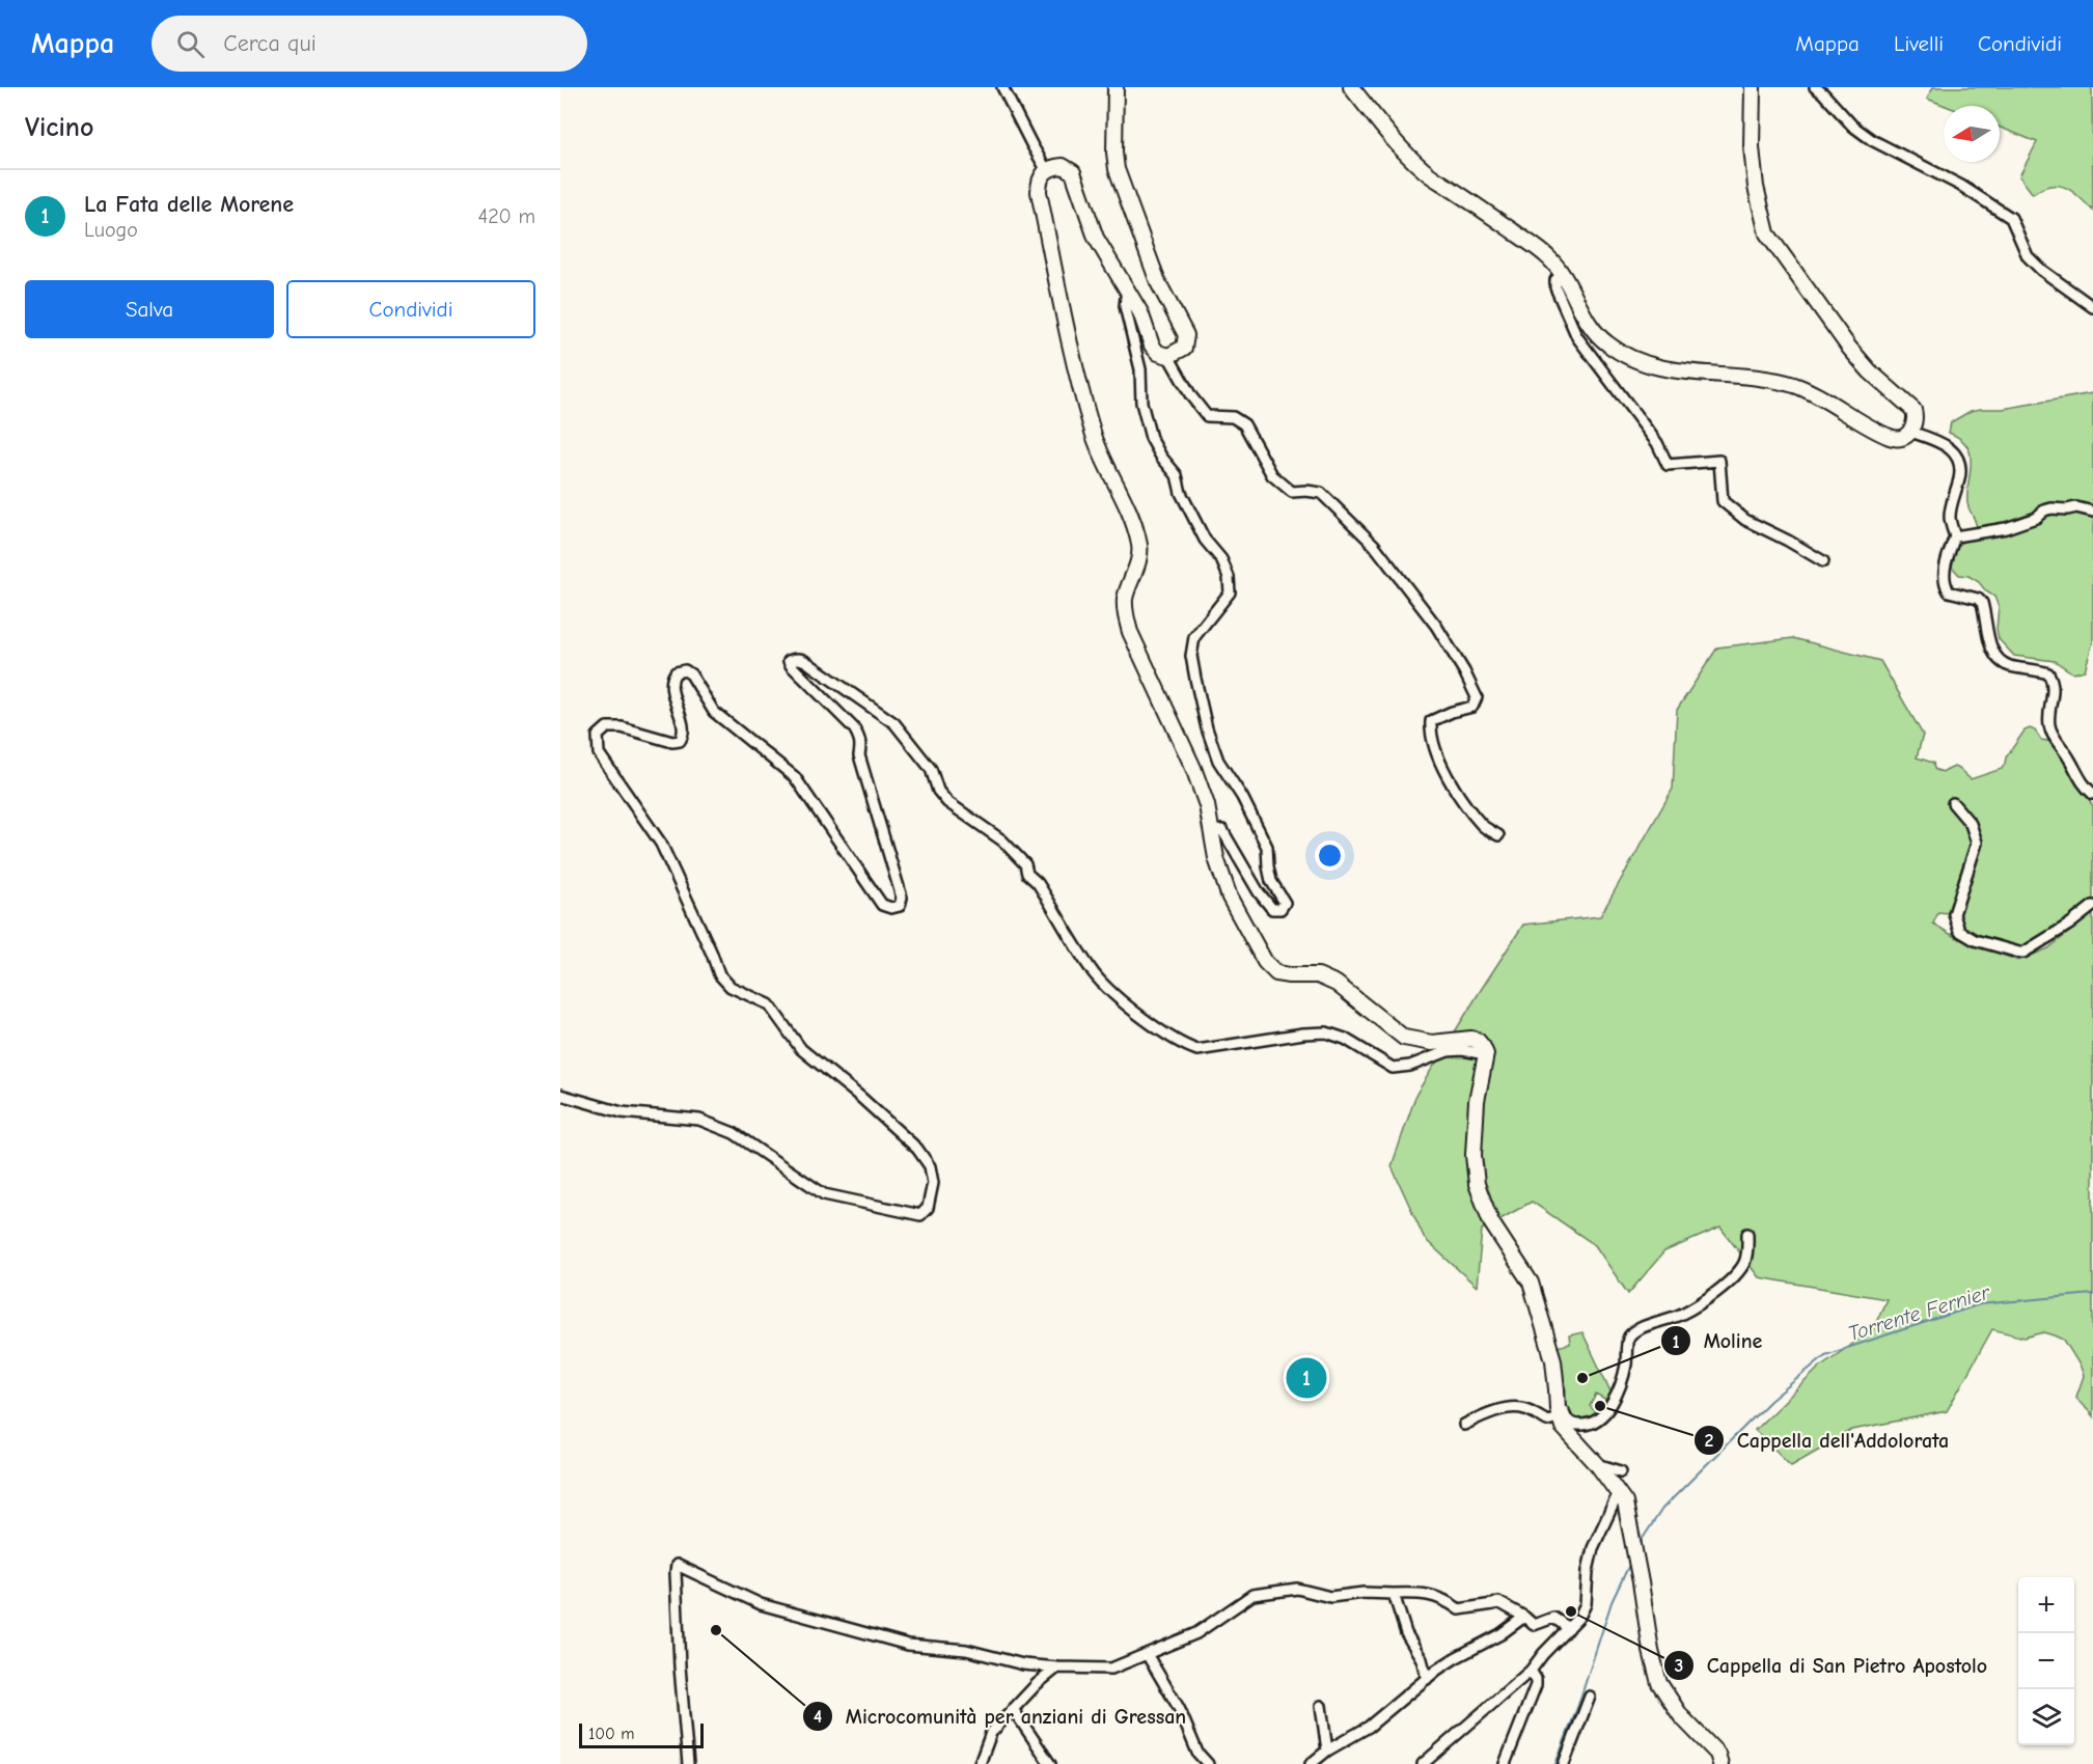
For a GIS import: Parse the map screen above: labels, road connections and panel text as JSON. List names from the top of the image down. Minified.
{"water":["Torrente Fernier"],"places":["Moline","Cappella dell'Addolorata","Cappella di San Pietro Apostolo","Microcomunità per anziani di Gressan"],"scale_bar":"100 m","north":"left","page":{"header":"Mappa","search":"Cerca qui","nav":["Mappa","Livelli","Condividi"],"heading":"Vicino","list":[{"mark":"1","name":"La Fata delle Morene","note":"Luogo","value":"420 m"}],"buttons":["Salva","Condividi"],"pins":"1","map_buttons":["+","−"],"scale":"100 m"}}
